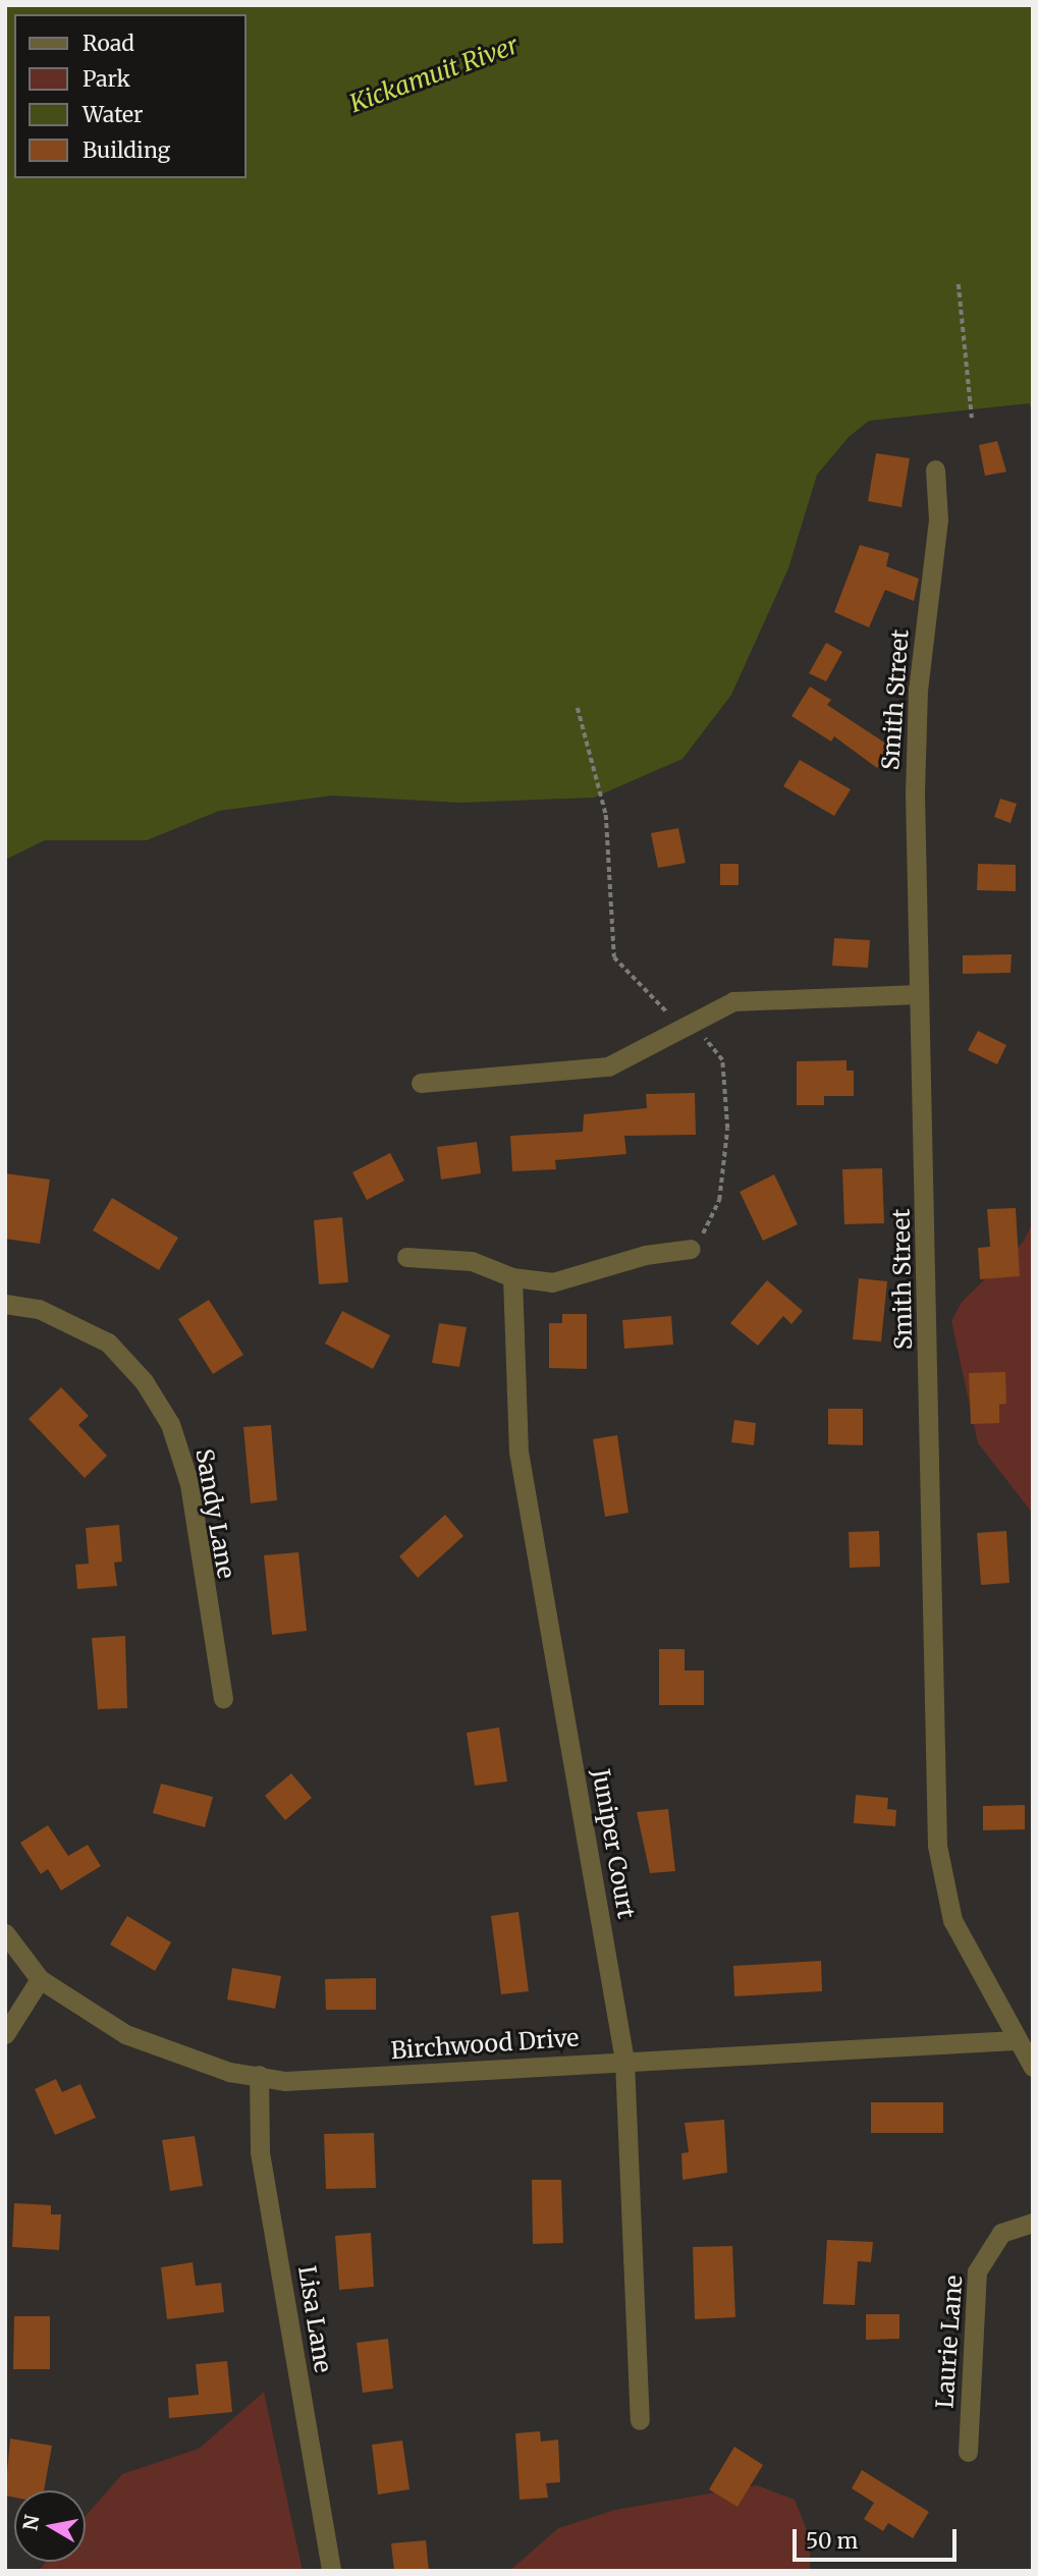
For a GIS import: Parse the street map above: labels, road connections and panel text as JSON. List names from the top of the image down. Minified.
{"streets":{"street":["Smith Street","Sandy Lane","Juniper Court","Birchwood Drive","Lisa Lane","Laurie Lane"]},"crossings":[["Smith Street","Birchwood Drive"],["Juniper Court","Birchwood Drive"],["Birchwood Drive","Lisa Lane"]],"water":["Kickamuit River"],"legend":["Road","Park","Water","Building"],"scale_bar":"50 m","north":"left"}
